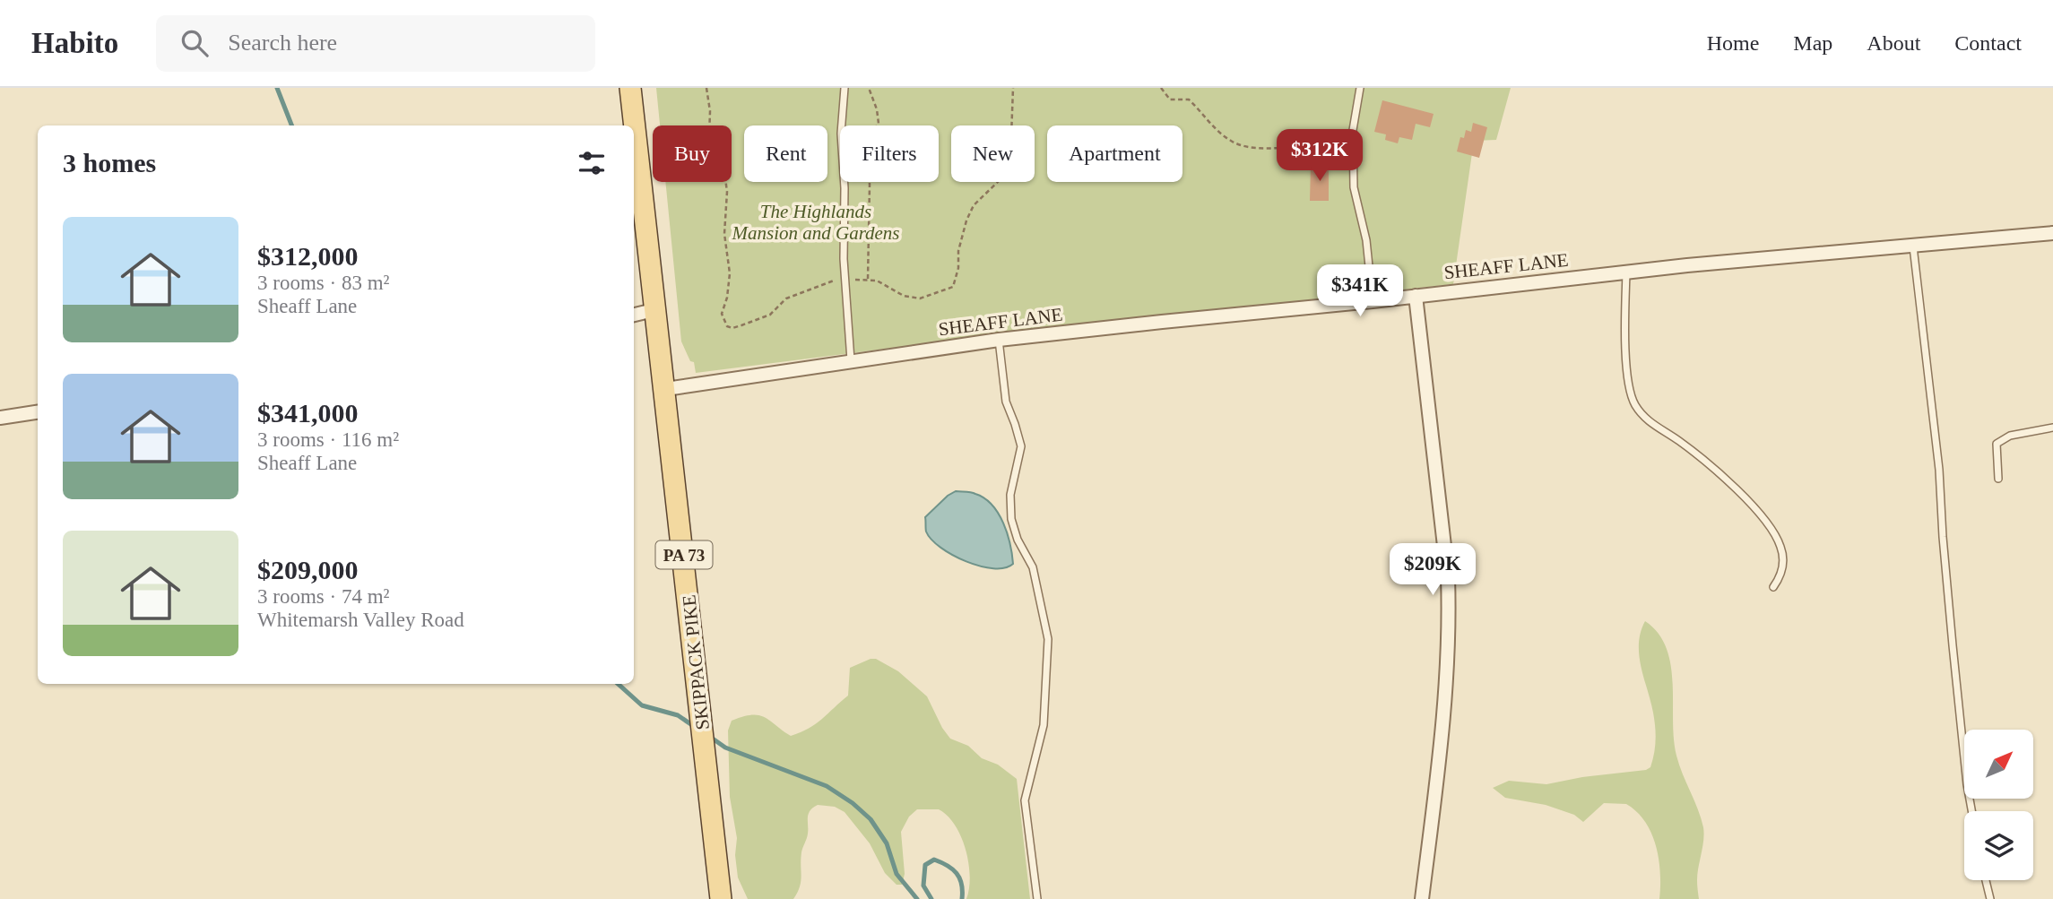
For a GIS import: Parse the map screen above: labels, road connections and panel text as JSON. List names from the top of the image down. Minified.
{"streets":{"main road":["PA 73","SKIPPACK PIKE"],"street":["SHEAFF LANE"]},"crossings":[["SHEAFF LANE","PA 73"],["SHEAFF LANE","SKIPPACK PIKE"],["PA 73","SKIPPACK PIKE"]],"parks":["The Highlands Mansion and Gardens"],"north":"top right","page":{"header":"Habito","search":"Search here","nav":["Home","Map","About","Contact"],"chip":["Buy","Rent","Filters","New","Apartment"],"heading":"3 homes","price":["$312K","$341K","$209K"],"list":[{"name":"$312,000","note":"3 rooms · 83 m² · Sheaff Lane"},{"name":"$341,000","note":"3 rooms · 116 m² · Sheaff Lane"},{"name":"$209,000","note":"3 rooms · 74 m² · Whitemarsh Valley Road"}]}}
